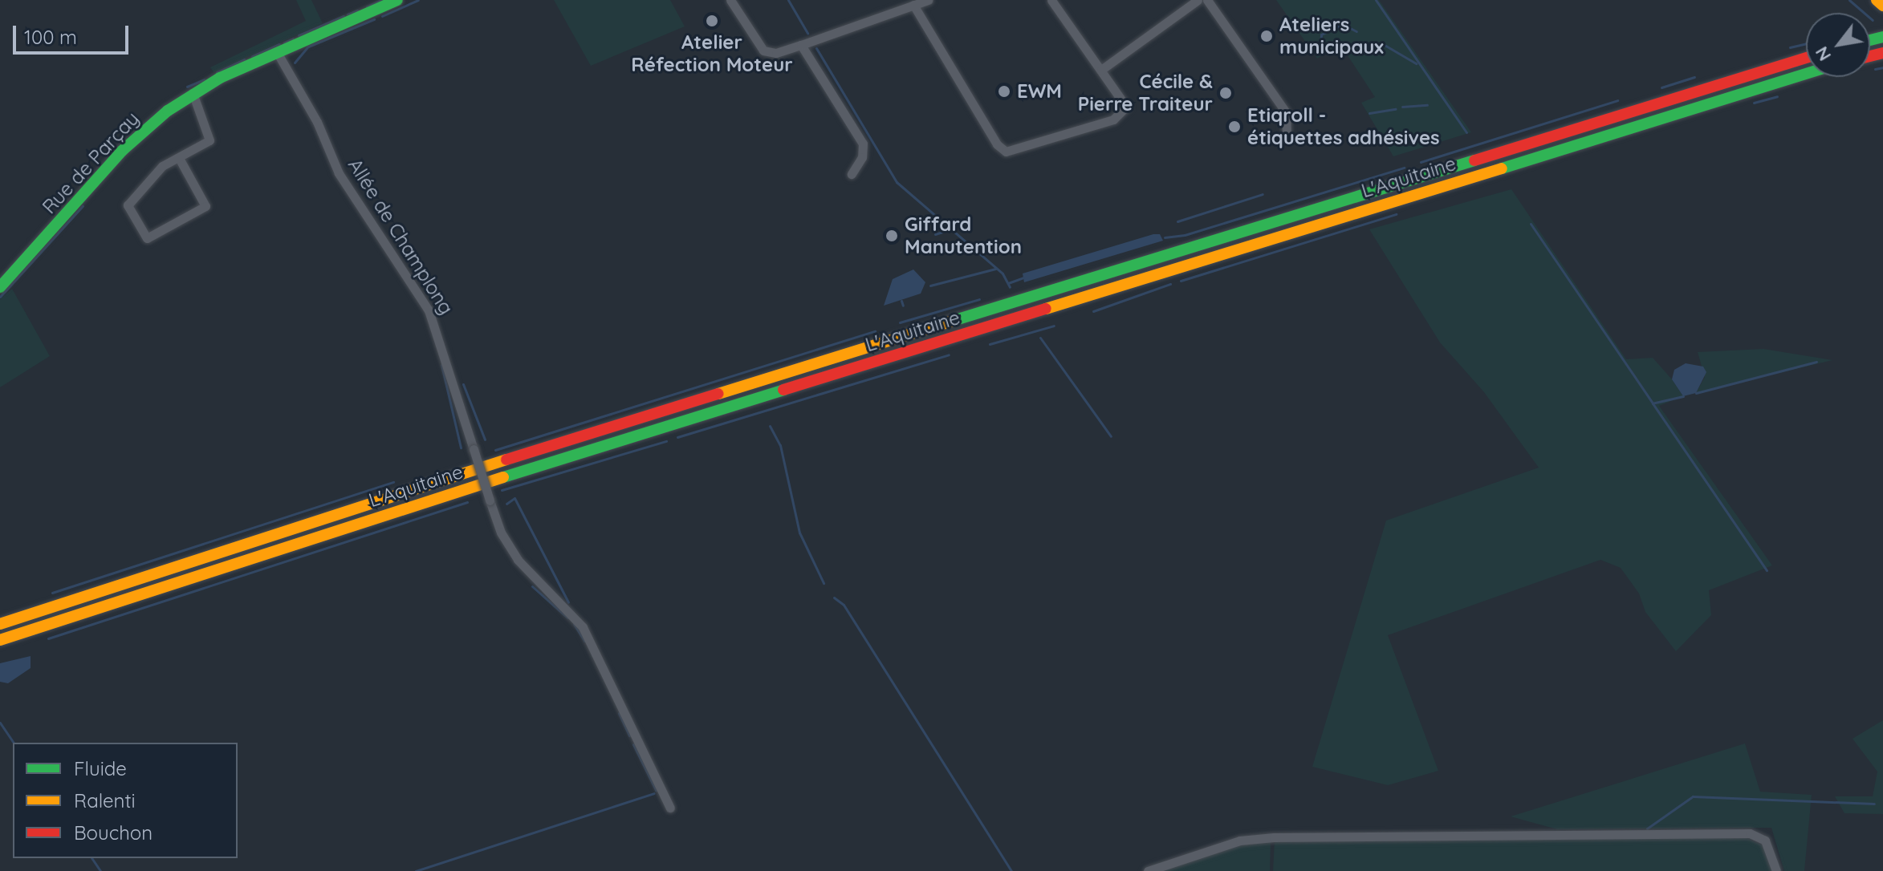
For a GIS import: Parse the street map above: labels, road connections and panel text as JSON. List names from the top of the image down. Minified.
{"streets":{"main road":["Rue de Parçay","L'Aquitaine"],"street":["Allée de Champlong"]},"crossings":[["Rue de Parçay","Allée de Champlong"]],"places":["Atelier Réfection Moteur","Ateliers municipaux","EWM","Cécile & Pierre Traiteur","Etiqroll - étiquettes adhésives","Giffard Manutention"],"legend":["Fluide","Ralenti","Bouchon"],"scale_bar":"100 m","north":"bottom left"}
